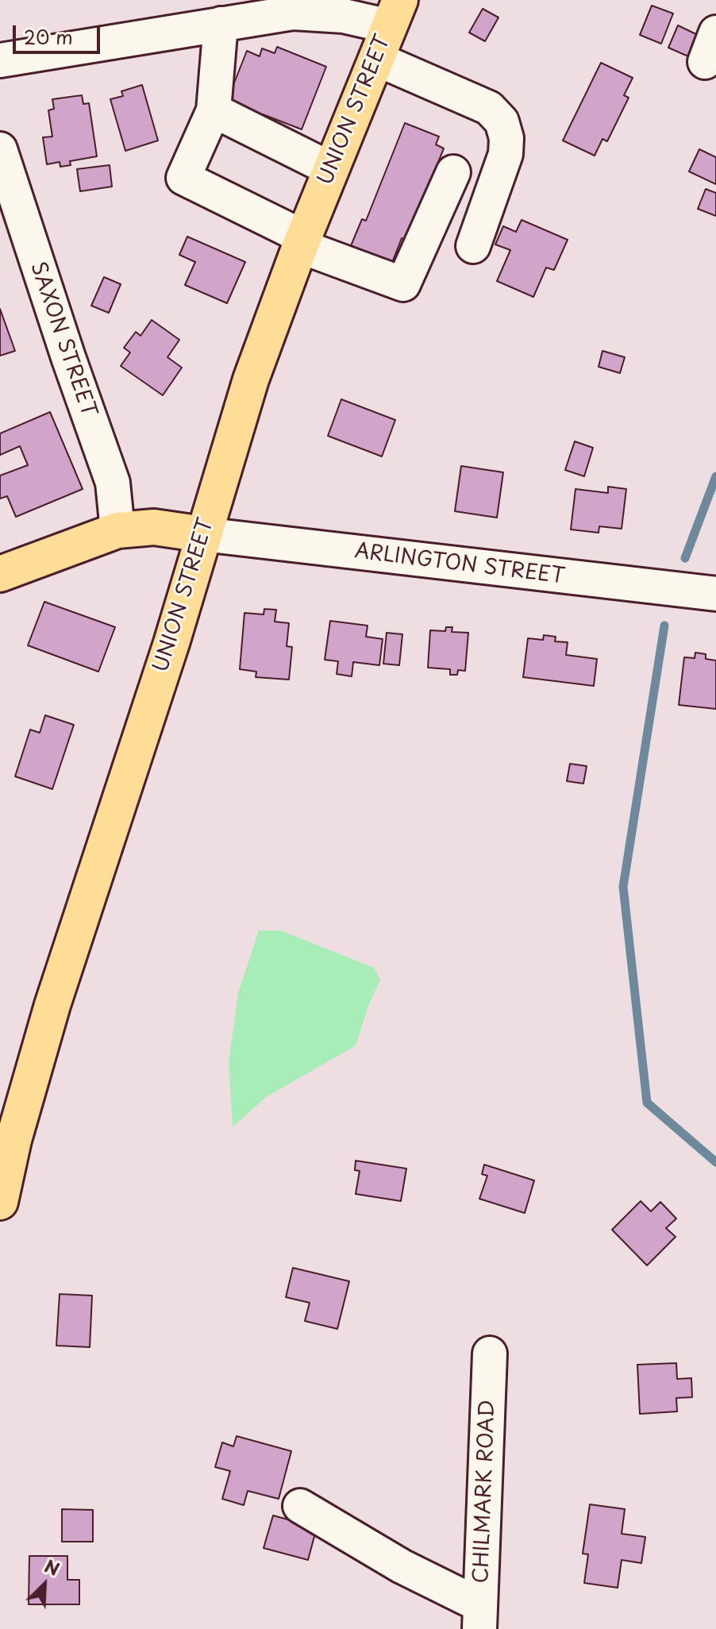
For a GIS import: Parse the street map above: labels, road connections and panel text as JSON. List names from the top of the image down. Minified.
{"streets":{"main road":["UNION STREET"],"street":["SAXON STREET","ARLINGTON STREET","CHILMARK ROAD"]},"crossings":[["UNION STREET","ARLINGTON STREET"]],"scale_bar":"20 m","north":"top right"}
